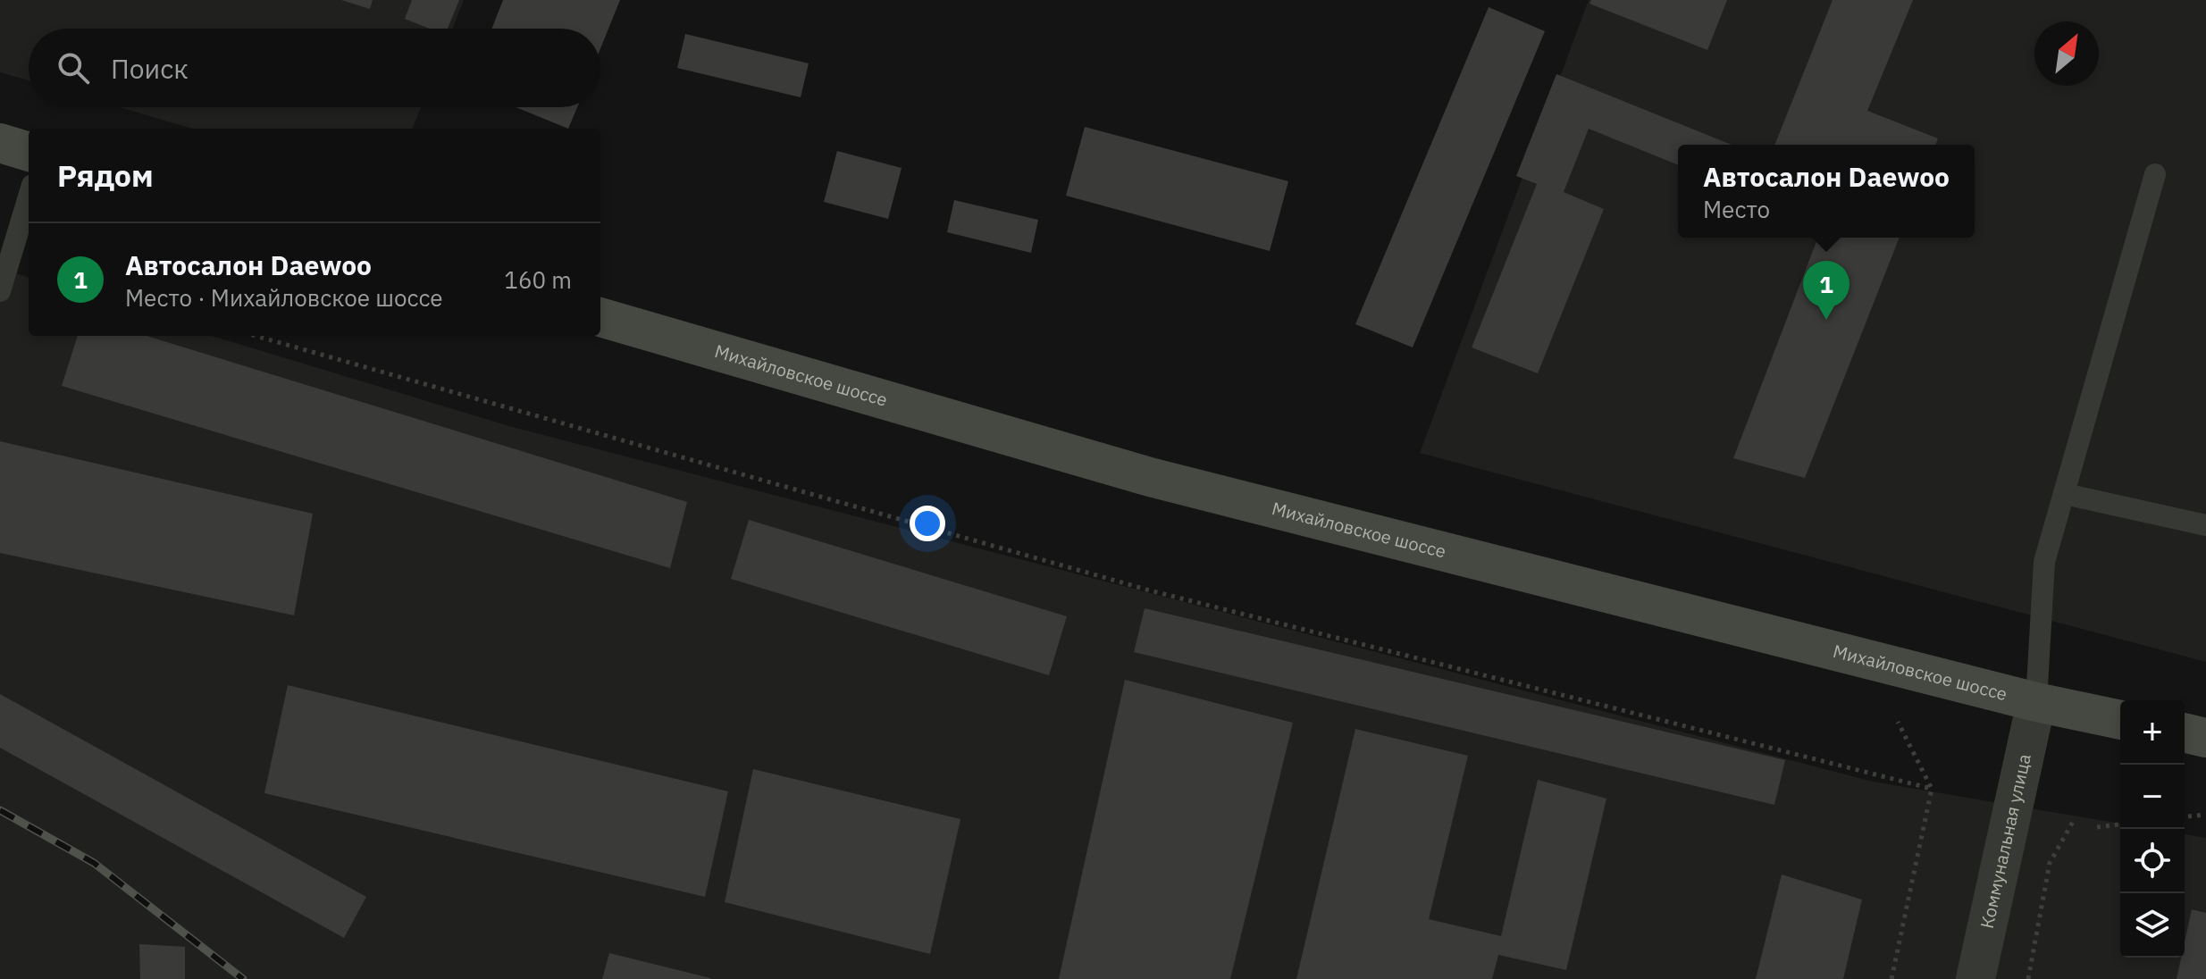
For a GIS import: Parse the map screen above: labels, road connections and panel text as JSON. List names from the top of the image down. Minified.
{"streets":{"main road":["Михайловское шоссе"],"street":["Коммунальная улица"]},"crossings":[["Михайловское шоссе","Коммунальная улица"]],"north":"top right","page":{"search":"Поиск","heading":"Рядом","popup":["Автосалон Daewoo","Место"],"list":[{"mark":"1","name":"Автосалон Daewoo","note":"Место · Михайловское шоссе","value":"160 m"}],"pins":"1","map_buttons":["+","−"]}}
